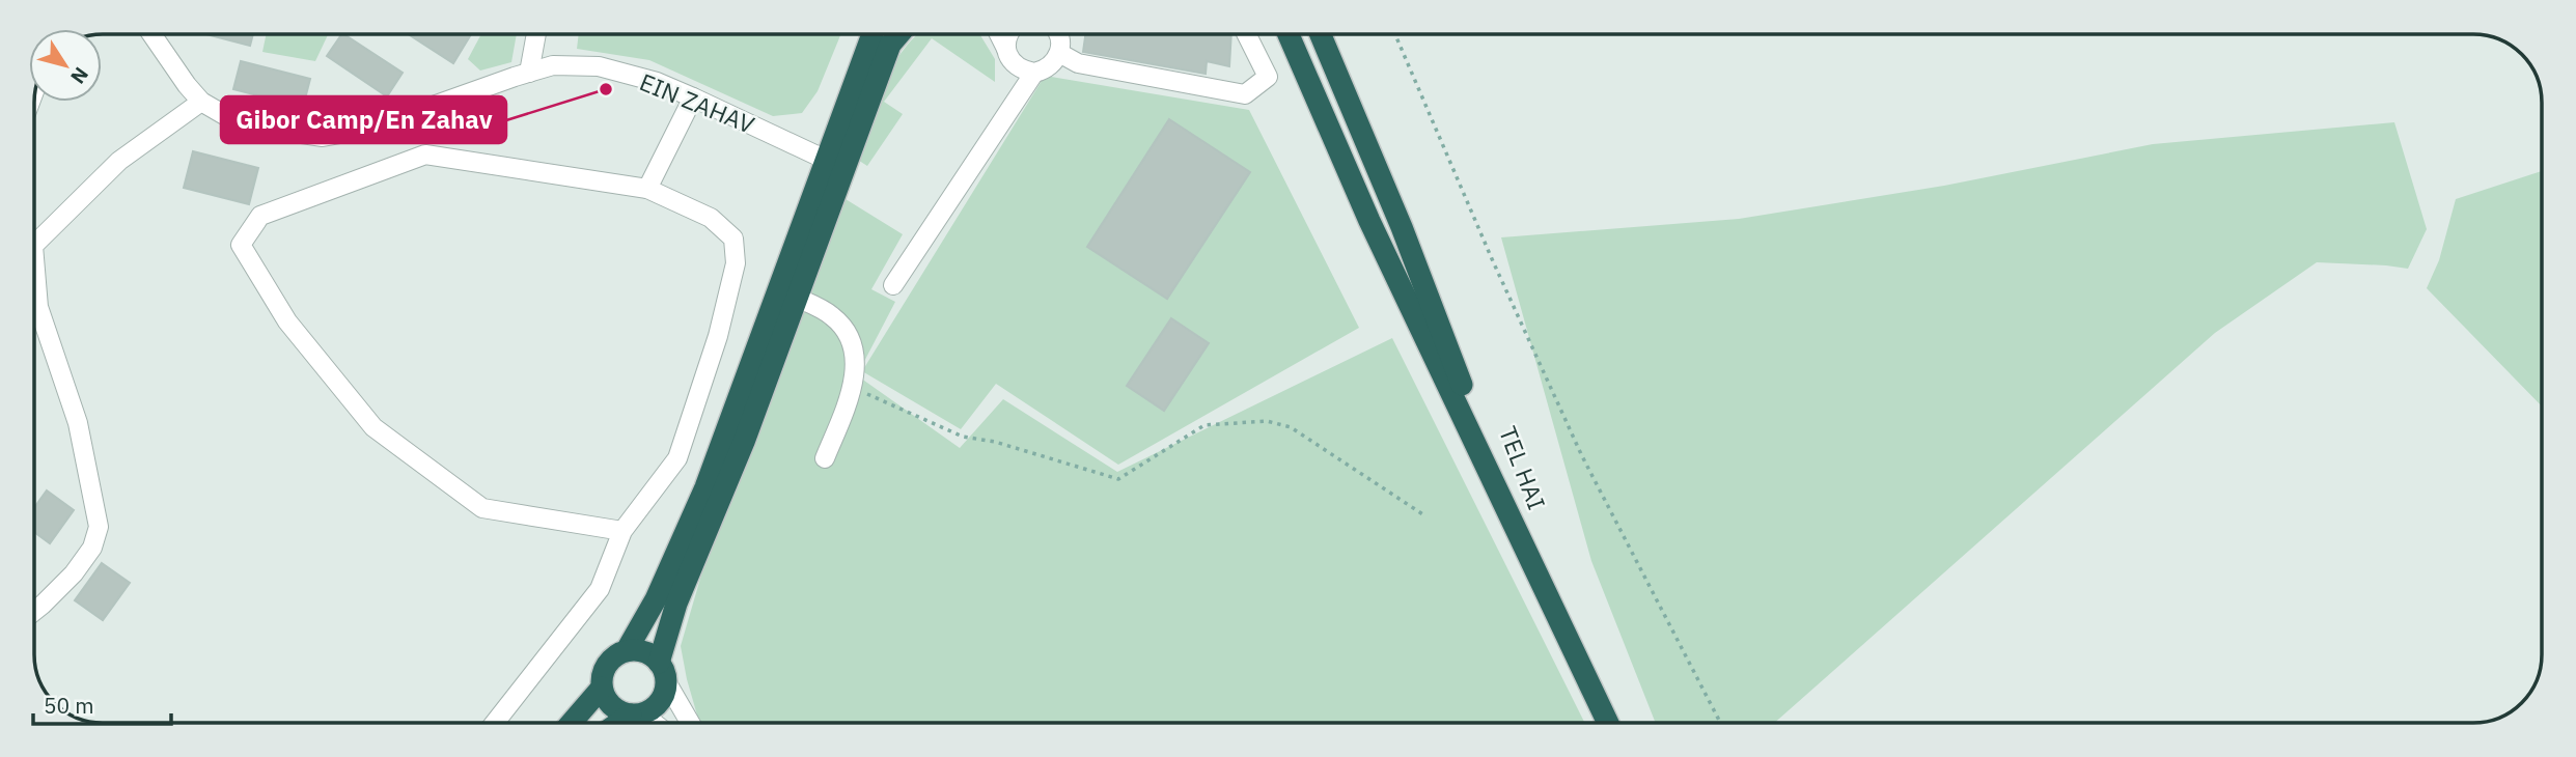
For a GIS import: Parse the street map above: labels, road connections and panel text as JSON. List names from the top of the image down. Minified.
{"streets":{"highway":["TEL HAI"],"street":["EIN ZAHAV"]},"places":["Gibor Camp/En Zahav"],"scale_bar":"50 m","north":"bottom right"}
